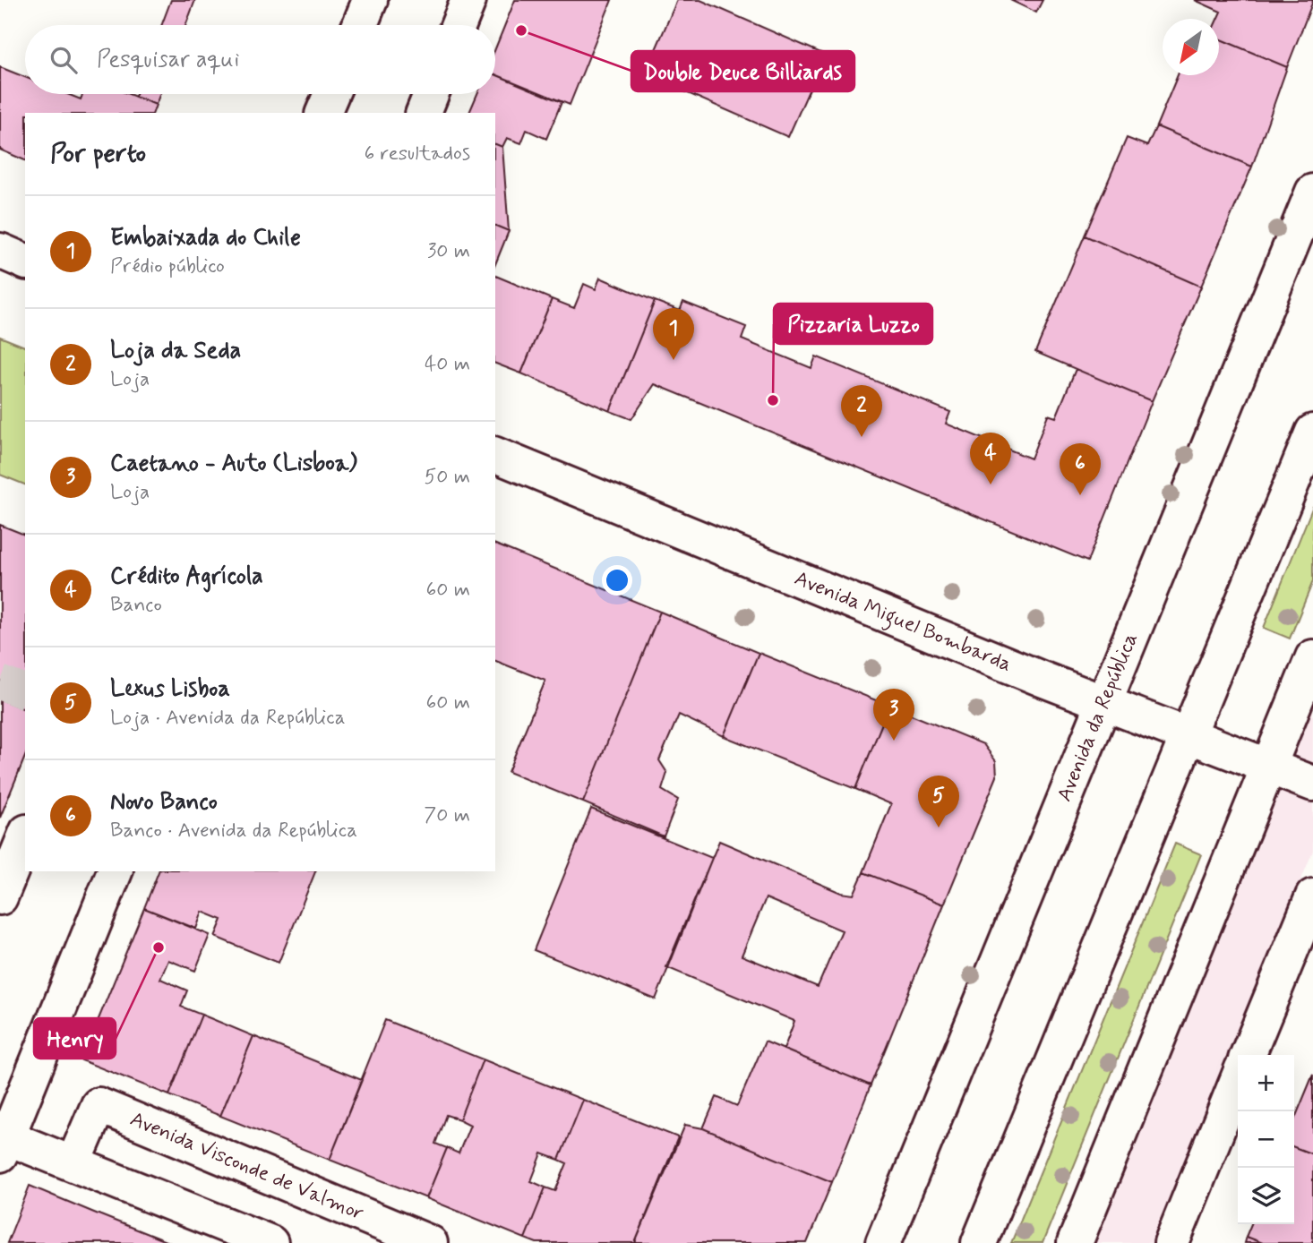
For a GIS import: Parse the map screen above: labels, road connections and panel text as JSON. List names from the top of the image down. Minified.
{"streets":{"street":["Avenida Miguel Bombarda","Avenida da República","Avenida Visconde de Valmor"]},"crossings":[["Avenida Miguel Bombarda","Avenida da República"]],"places":["Double Deuce Billiards","Pizzaria Luzzo","Henry"],"north":"bottom left","page":{"search":"Pesquisar aqui","heading":["Por perto","6 resultados"],"list":[{"mark":"1","name":"Embaixada do Chile","note":"Prédio público","value":"30 m"},{"mark":"2","name":"Loja da Seda","note":"Loja","value":"40 m"},{"mark":"3","name":"Caetano - Auto (Lisboa)","note":"Loja","value":"50 m"},{"mark":"4","name":"Crédito Agrícola","note":"Banco","value":"60 m"},{"mark":"5","name":"Lexus Lisboa","note":"Loja · Avenida da República","value":"60 m"},{"mark":"6","name":"Novo Banco","note":"Banco · Avenida da República","value":"70 m"}],"pins":["1","2","4","6","3","5"],"map_buttons":["+","−"]}}
